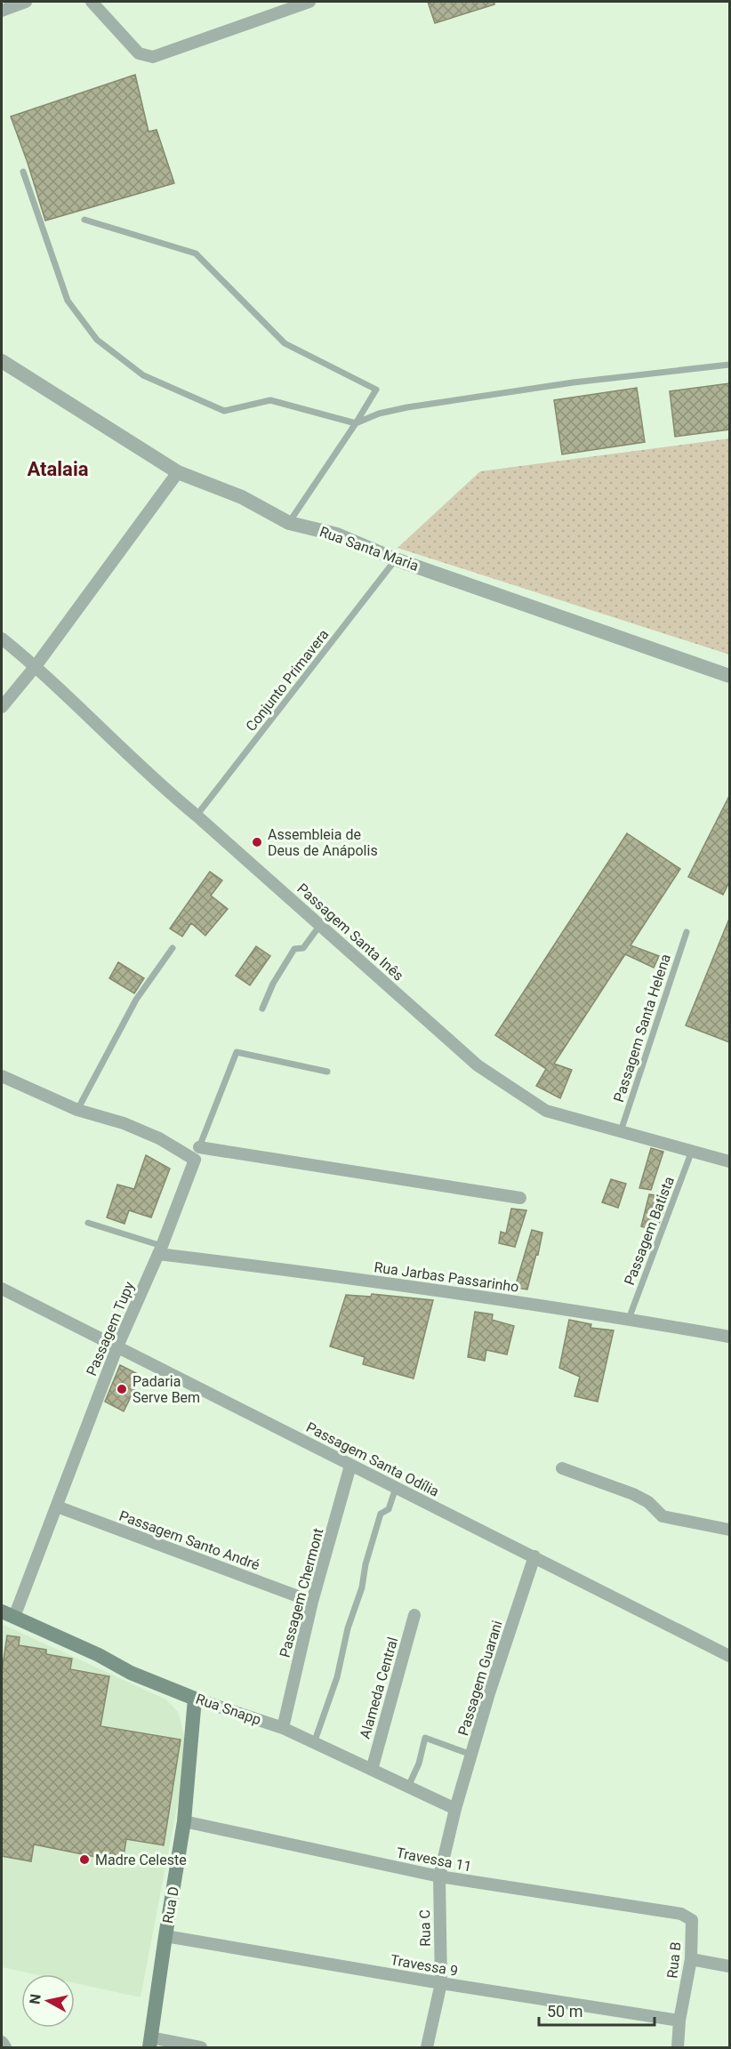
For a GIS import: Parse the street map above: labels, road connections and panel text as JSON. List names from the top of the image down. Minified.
{"streets":{"main road":["Rua Snapp","Rua D"],"street":["Rua Santa Maria","Passagem Santa Inês","Rua Jarbas Passarinho","Passagem Tupy","Passagem Santa Odília","Passagem Santo André","Passagem Chermont","Passagem Guarani","Alameda Central","Travessa 11","Rua C","Rua B","Travessa 9"],"lane":["Conjunto Primavera","Passagem Santa Helena","Passagem Batista"]},"crossings":[["Rua Santa Maria","Conjunto Primavera"],["Conjunto Primavera","Passagem Santa Inês"],["Passagem Santa Inês","Passagem Santa Helena"],["Passagem Santa Inês","Passagem Batista"],["Passagem Batista","Rua Jarbas Passarinho"],["Rua Jarbas Passarinho","Passagem Tupy"],["Passagem Tupy","Passagem Santa Odília"],["Passagem Tupy","Passagem Santo André"],["Passagem Tupy","Rua Snapp"],["Passagem Santa Odília","Passagem Chermont"],["Passagem Santa Odília","Passagem Guarani"],["Passagem Santo André","Passagem Chermont"],["Passagem Chermont","Rua Snapp"],["Passagem Guarani","Rua Snapp"],["Passagem Guarani","Rua C"],["Alameda Central","Rua Snapp"],["Rua Snapp","Rua D"],["Rua Snapp","Rua C"],["Travessa 11","Rua D"],["Travessa 11","Rua C"],["Travessa 11","Rua B"],["Rua D","Travessa 9"],["Rua C","Travessa 9"],["Rua B","Travessa 9"]],"districts":["Atalaia"],"places":["Assembleia de Deus de Anápolis","Padaria Serve Bem","Madre Celeste"],"scale_bar":"50 m","north":"left"}
